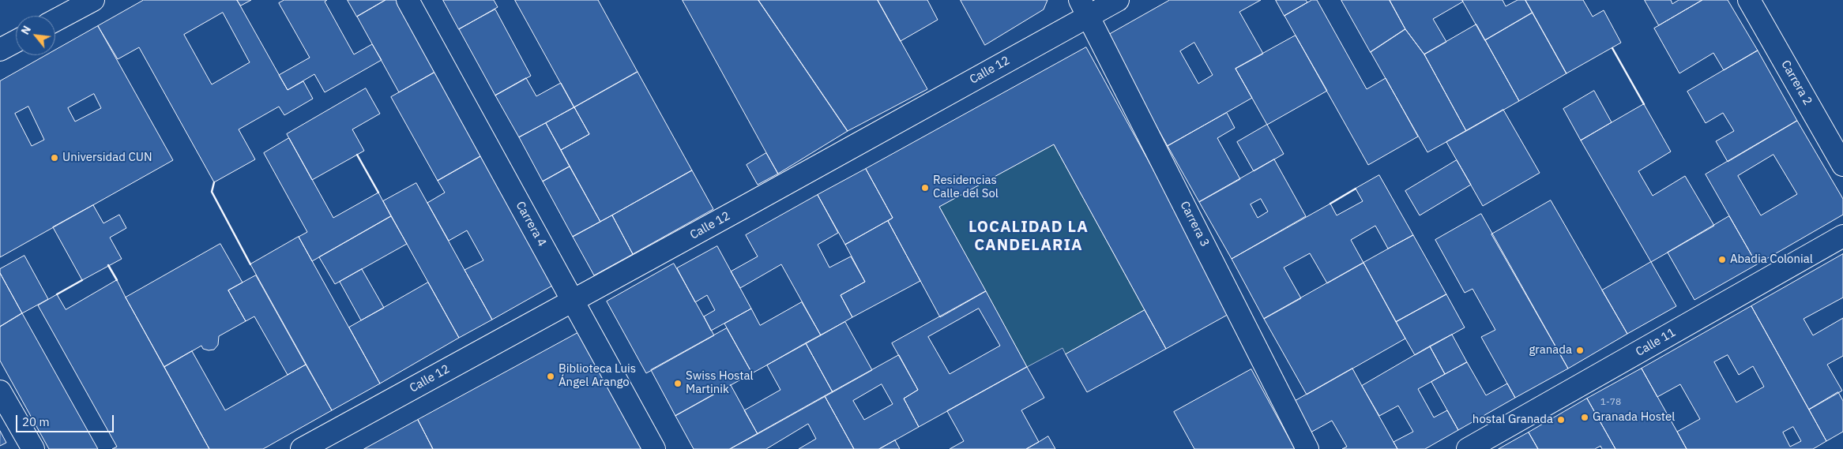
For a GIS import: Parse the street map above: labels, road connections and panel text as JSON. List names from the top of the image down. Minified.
{"streets":{"street":["Calle 12","Carrera 2","Carrera 4","Carrera 3","Calle 11"]},"crossings":[["Calle 12","Carrera 4"],["Calle 12","Carrera 3"]],"districts":["LOCALIDAD LA CANDELARIA"],"places":["Universidad CUN","Residencias Calle del Sol","Abadia Colonial","granada","Biblioteca Luis Ángel Arango","Swiss Hostal Martinik","Granada Hostel","hostal Granada"],"house_numbers":["1-78"],"scale_bar":"20 m","north":"top left"}
